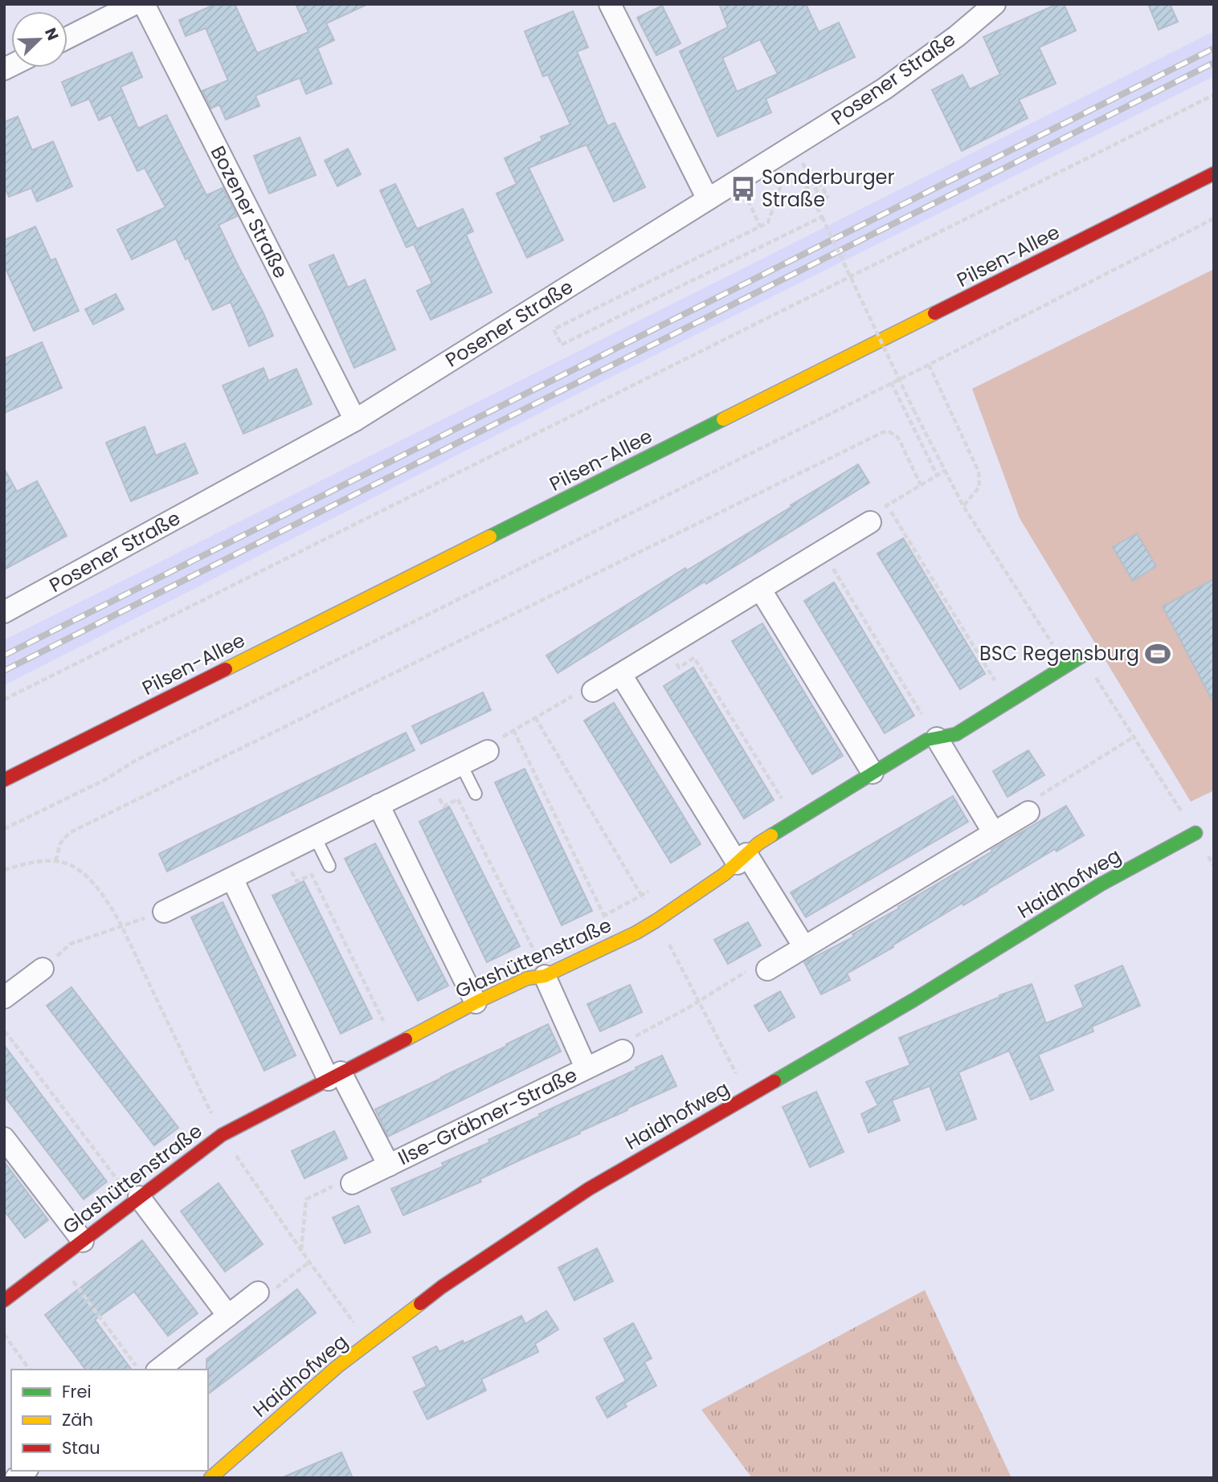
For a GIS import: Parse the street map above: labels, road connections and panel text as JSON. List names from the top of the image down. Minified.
{"streets":{"street":["Posener Straße","Bozener Straße","Pilsen-Allee","Haidhofweg","Glashüttenstraße","Ilse-Gräbner-Straße"]},"crossings":[["Posener Straße","Bozener Straße"],["Glashüttenstraße","Ilse-Gräbner-Straße"]],"places":{"bus stop":["Sonderburger Straße"],"sports":["BSC Regensburg"]},"legend":["Frei","Zäh","Stau"],"north":"top right"}
